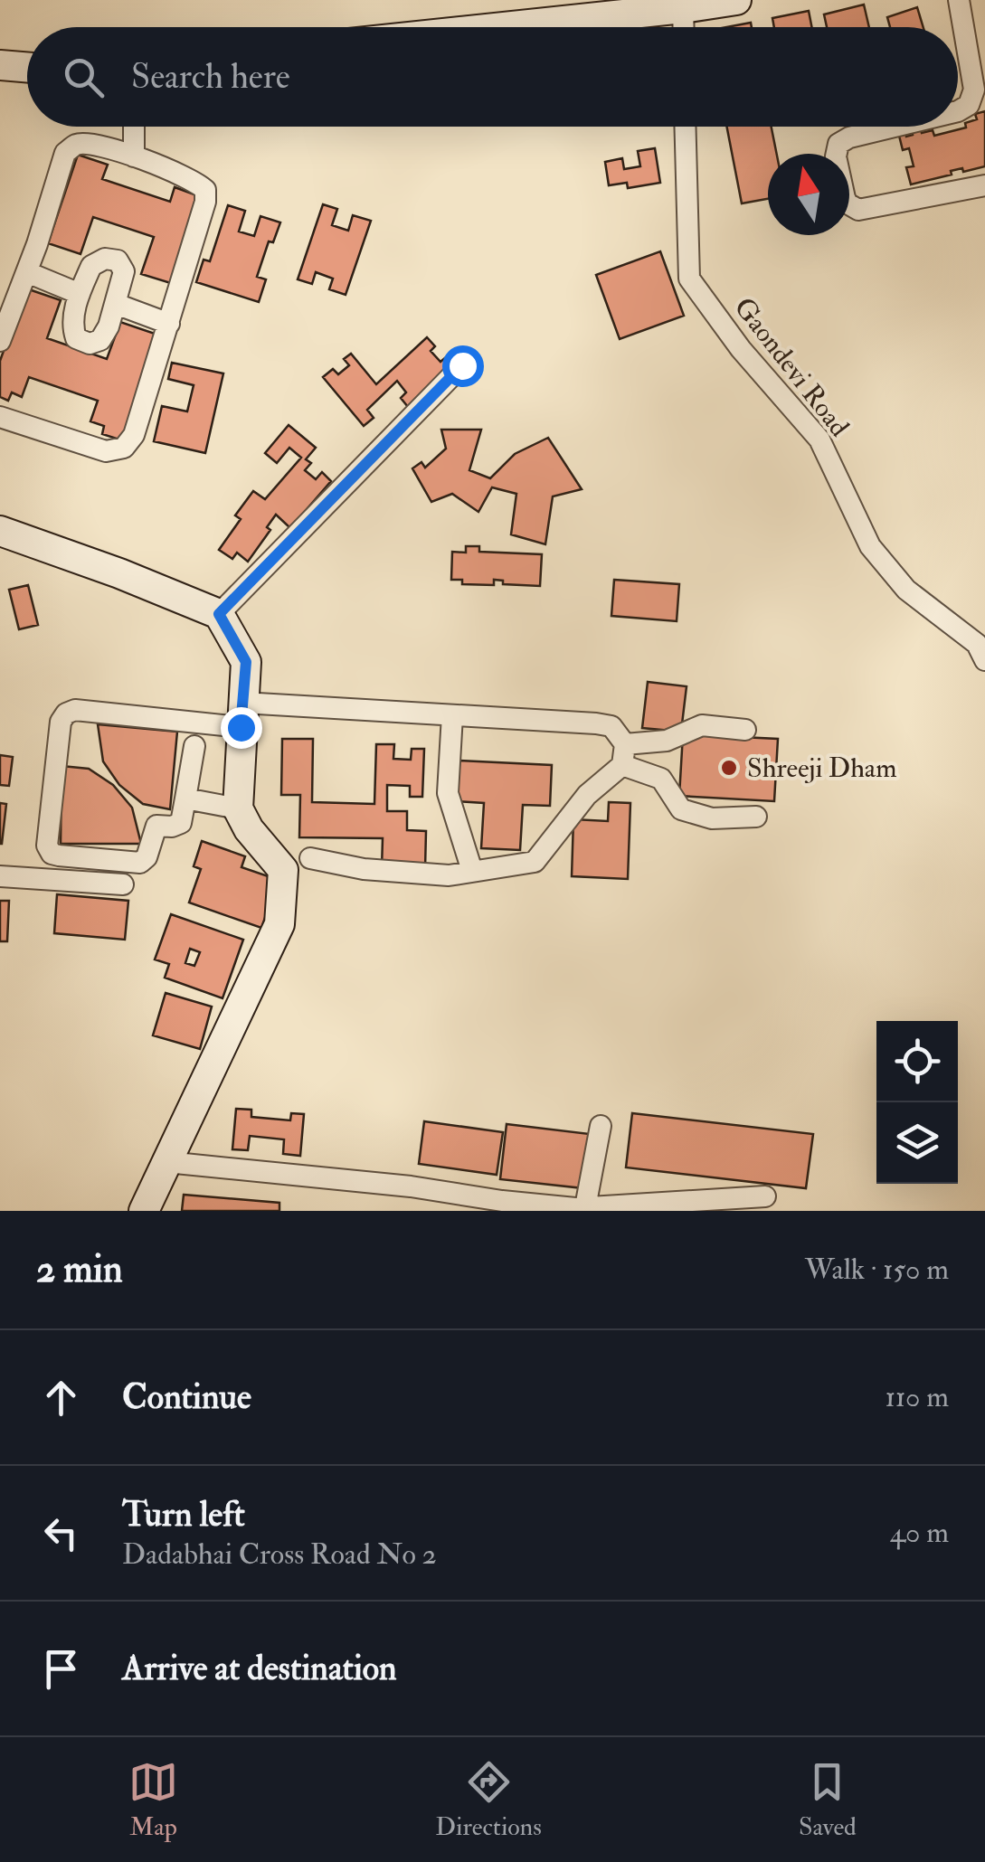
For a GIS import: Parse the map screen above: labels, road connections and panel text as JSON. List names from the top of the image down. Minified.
{"streets":{"street":["Gaondevi Road"]},"places":["Shreeji Dham"],"north":"top","page":{"search":"Search here","heading":["2 min","Walk · 150 m"],"list":[["Continue","110 m"],["Turn left","Dadabhai Cross Road No 2","40 m"],"Arrive at destination"],"nav":["Map","Directions","Saved"]}}
